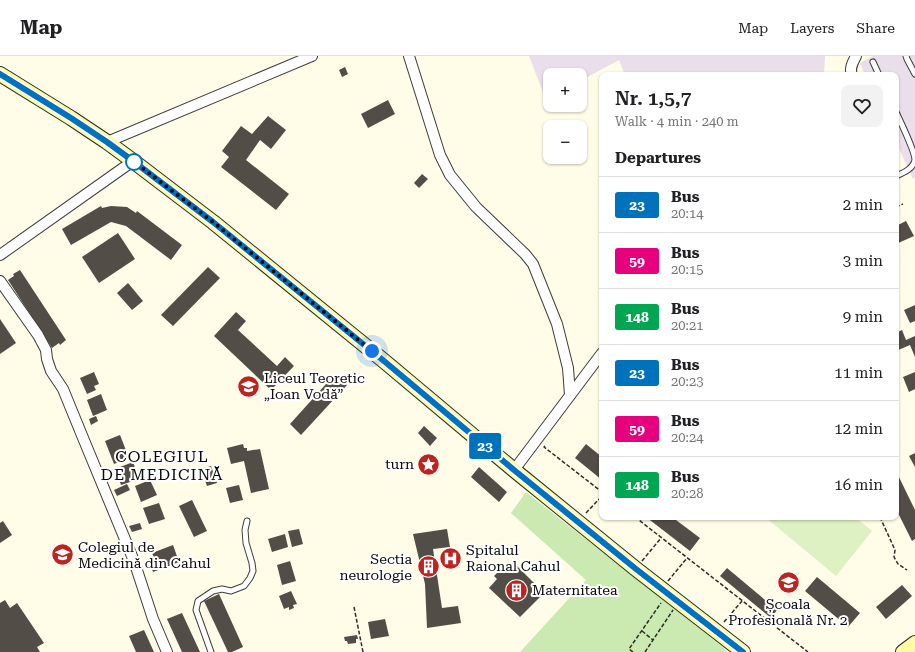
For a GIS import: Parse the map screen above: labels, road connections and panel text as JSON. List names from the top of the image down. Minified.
{"districts":["COLEGIUL DE MEDICINĂ"],"places":{"school or university":["Liceul Teoretic „Ioan Vodă”","Colegiul de Medicină din Cahul","Școala Profesională Nr. 2"],"place":["turn"],"hospital":["Spitalul Raional Cahul"],"building":["Sectia neurologie","Maternitatea"]},"lines":["bus line 23"],"page":{"header":"Map","nav":["Map","Layers","Share"],"on_map":"23","map_buttons":["+","−"],"heading":[["Nr. 1,5,7","Walk · 4 min · 240 m"],"Departures"],"list":[{"mark":"23","name":"Bus","note":"20:14","value":"2 min"},{"mark":"59","name":"Bus","note":"20:15","value":"3 min"},{"mark":"148","name":"Bus","note":"20:21","value":"9 min"},{"mark":"23","name":"Bus","note":"20:23","value":"11 min"},{"mark":"59","name":"Bus","note":"20:24","value":"12 min"},{"mark":"148","name":"Bus","note":"20:28","value":"16 min"}]}}
